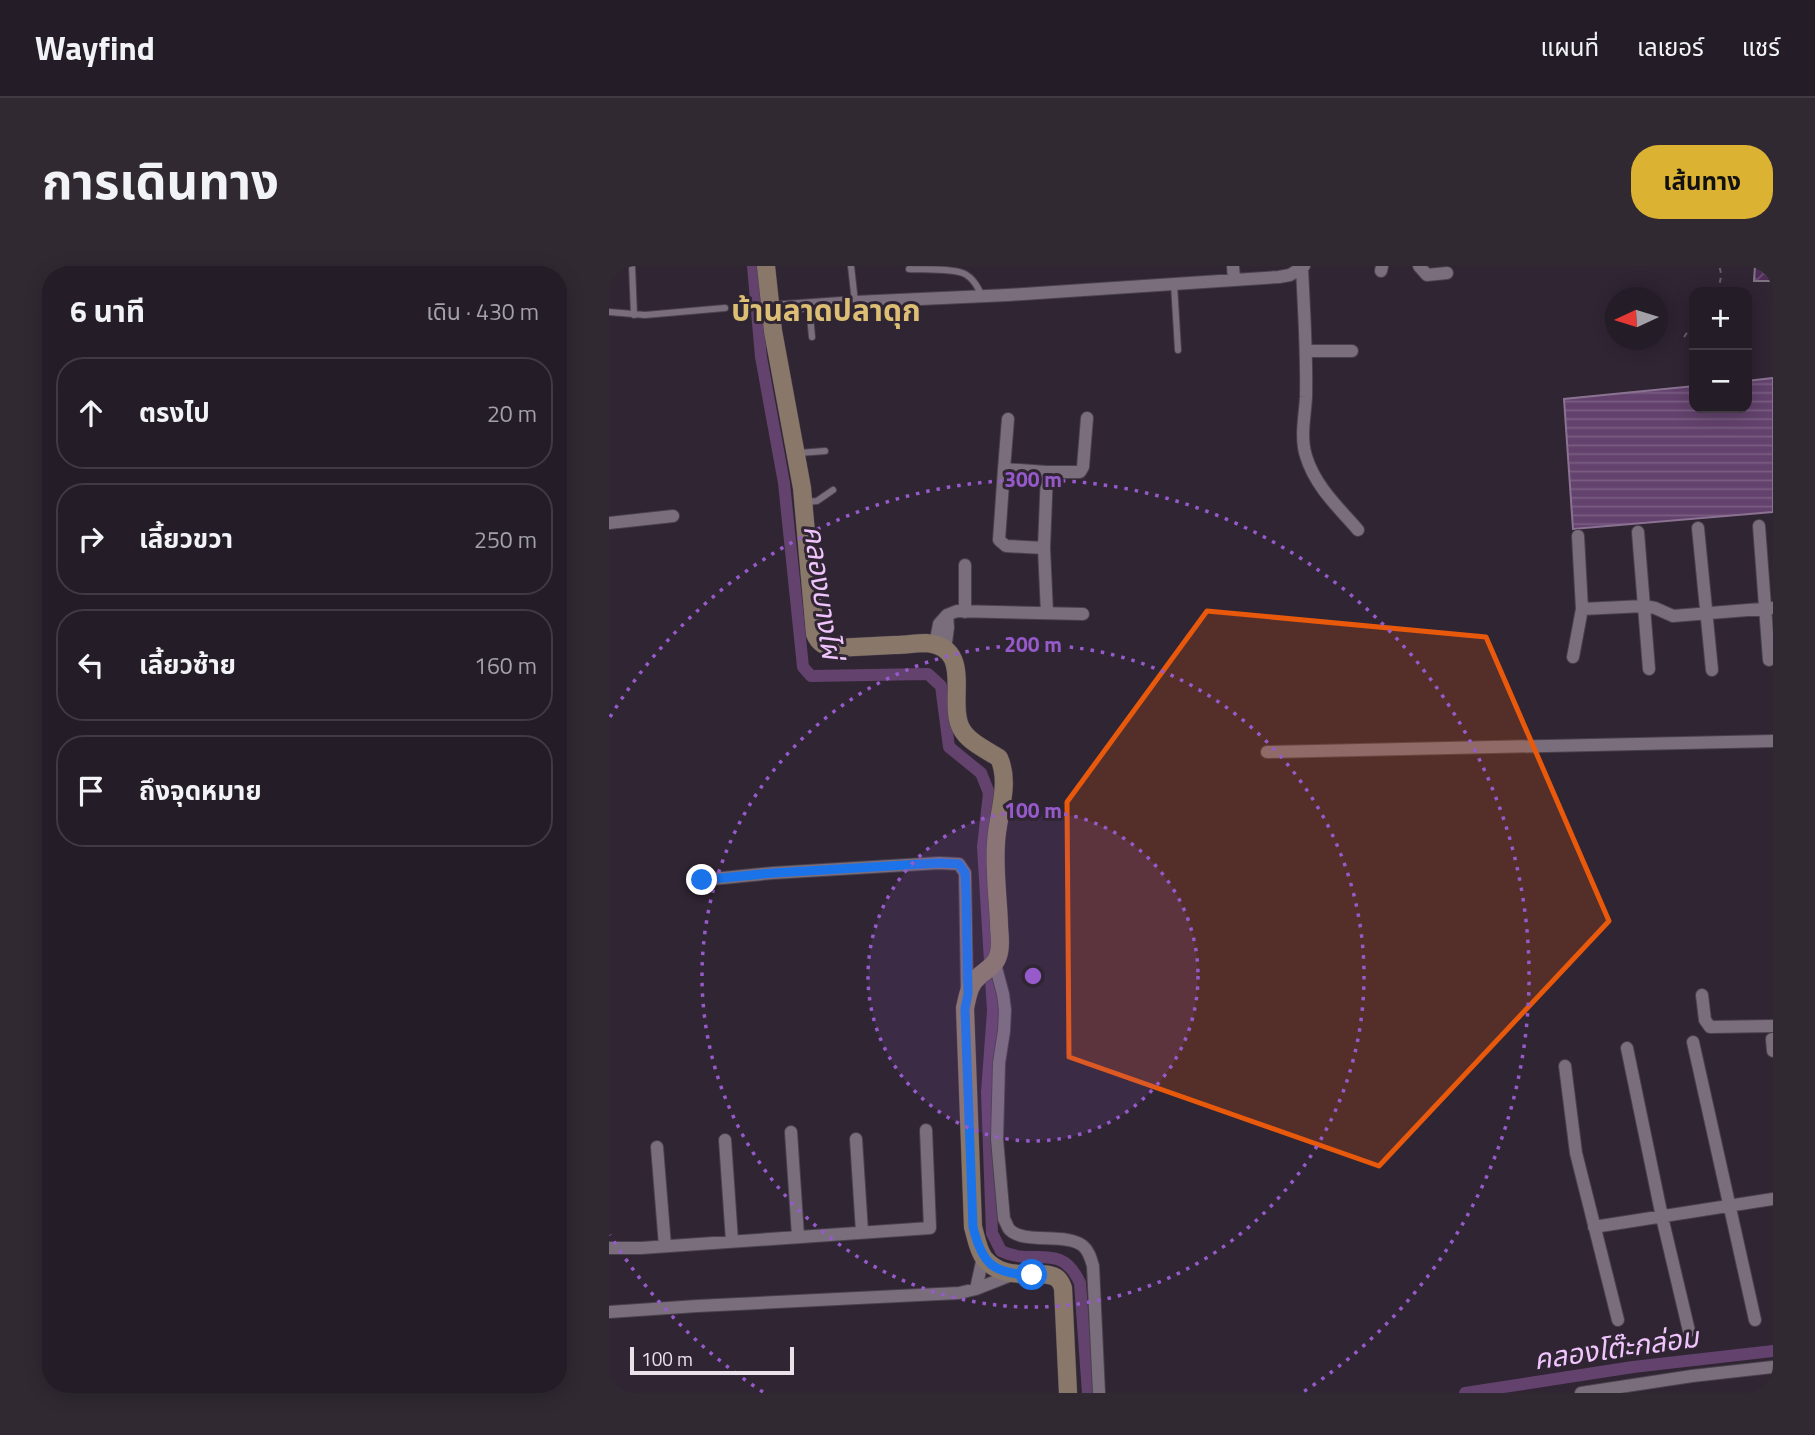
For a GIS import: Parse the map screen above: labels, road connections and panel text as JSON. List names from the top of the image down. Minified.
{"districts":["บ้านลาดปลาดุก"],"water":["คลองบางไผ่","คลองโต๊ะกล่อม"],"scale_bar":"100 m","north":"left","page":{"header":"Wayfind","nav":["แผนที่","เลเยอร์","แชร์"],"title":"การเดินทาง","buttons":"เส้นทาง","heading":["6 นาที","เดิน · 430 m"],"map_buttons":["+","−"],"list":[["ตรงไป","20 m"],["เลี้ยวขวา","250 m"],["เลี้ยวซ้าย","160 m"],"ถึงจุดหมาย"],"scale":"100 m"},"rings":["300 m","200 m","100 m"]}
